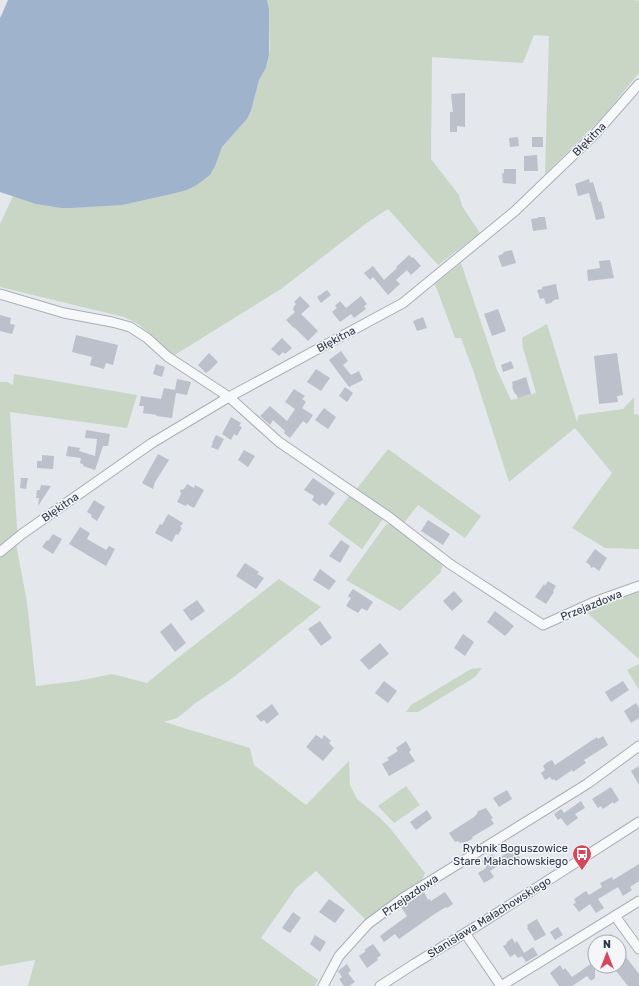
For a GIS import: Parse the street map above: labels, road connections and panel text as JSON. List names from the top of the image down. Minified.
{"streets":{"street":["Błękitna","Przejazdowa","Stanisława Małachowskiego"]},"crossings":[["Błękitna","Przejazdowa"]],"places":{"bus stop":["Rybnik Boguszowice Stare Małachowskiego"]},"north":"top"}
